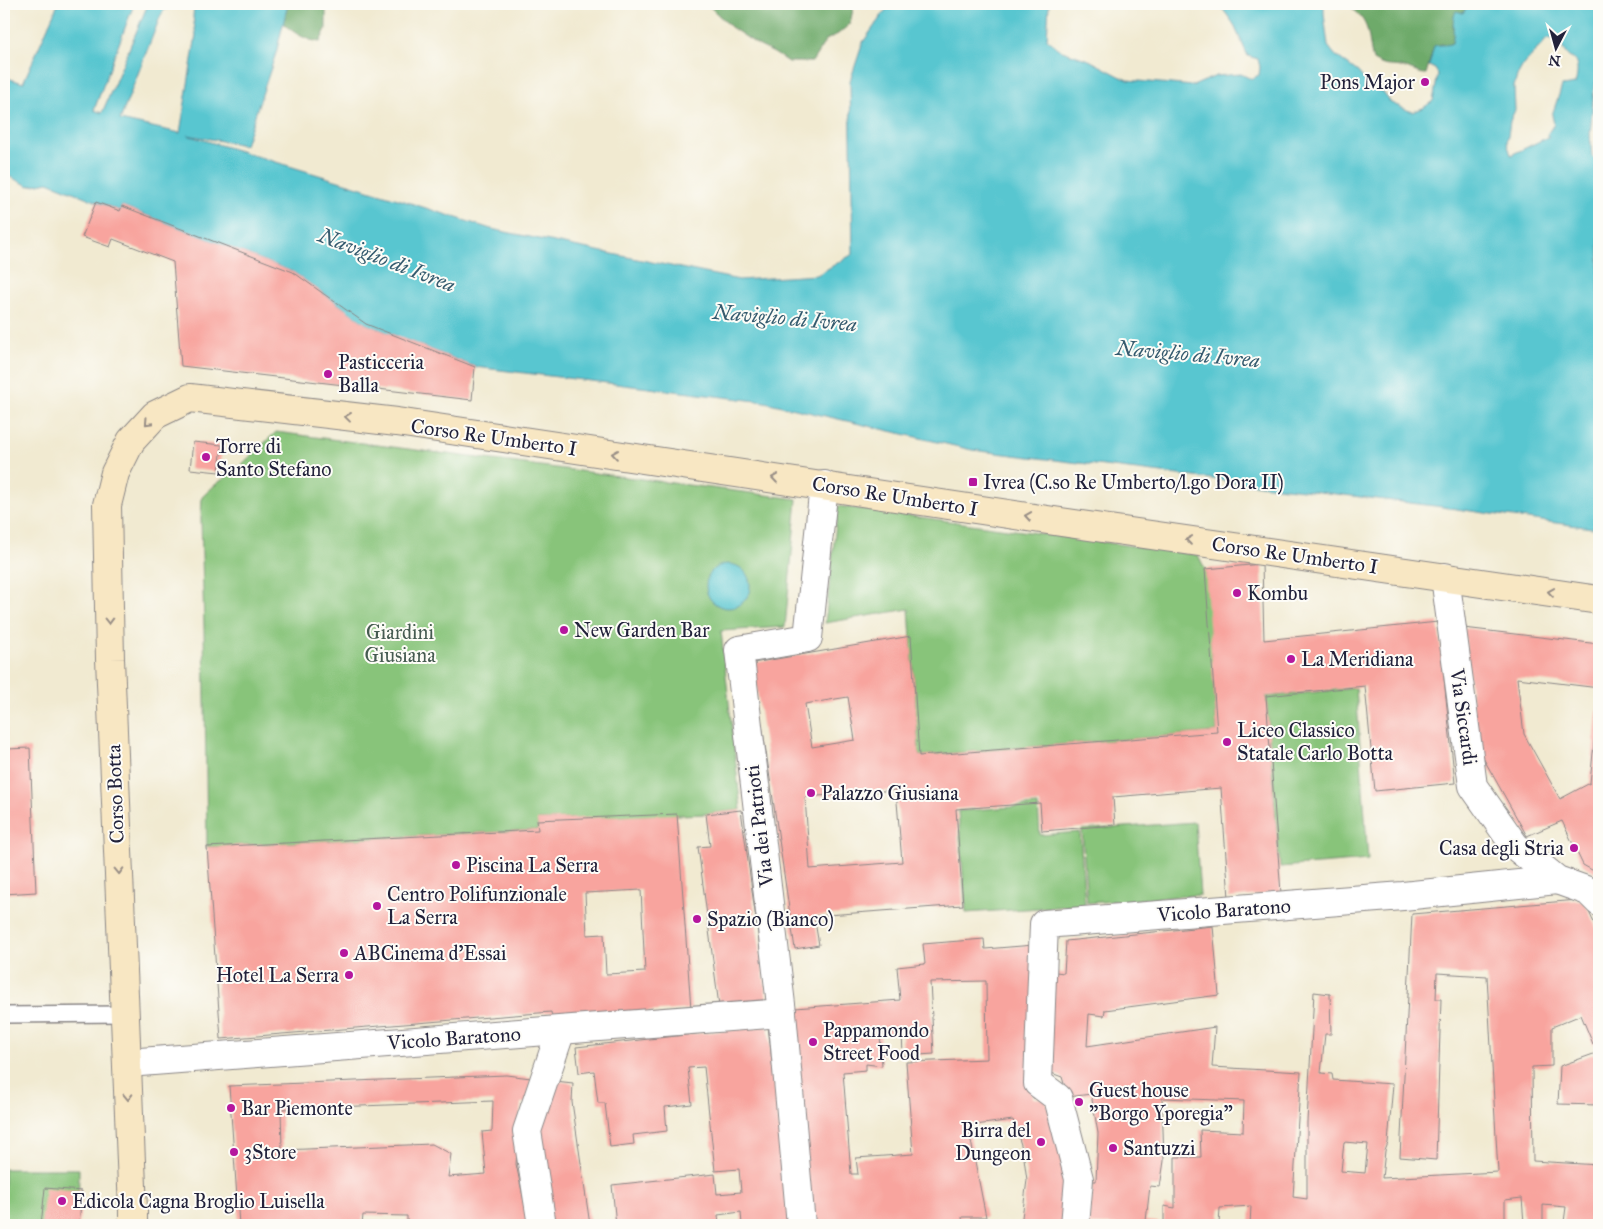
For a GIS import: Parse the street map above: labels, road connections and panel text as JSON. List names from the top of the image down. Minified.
{"streets":{"main road":["Corso Re Umberto I","Corso Botta"],"street":["Via Siccardi","Via dei Patrioti","Vicolo Baratono"]},"crossings":[["Corso Re Umberto I","Via Siccardi"],["Corso Re Umberto I","Corso Botta"],["Corso Re Umberto I","Via dei Patrioti"],["Via Siccardi","Vicolo Baratono"],["Corso Botta","Vicolo Baratono"],["Via dei Patrioti","Vicolo Baratono"]],"one_way":["Corso Re Umberto I","Corso Botta"],"water":["Naviglio di Ivrea"],"parks":["Giardini Giusiana"],"places":{"other":["Pons Major","Pasticceria Balla","Torre di Santo Stefano","Kombu","New Garden Bar","La Meridiana","Liceo Classico Statale Carlo Botta","Palazzo Giusiana","Casa degli Stria","Piscina La Serra","Centro Polifunzionale La Serra","Spazio (Bianco)","ABCinema d'Essai","Hotel La Serra","Pappamondo Street Food","Guest house \"Borgo Yporegia\"","Bar Piemonte","Birra del Dungeon","Santuzzi","3Store","Edicola Cagna Broglio Luisella"],"transit":["Ivrea (C.so Re Umberto/l.go Dora II)"]},"north":"bottom"}
